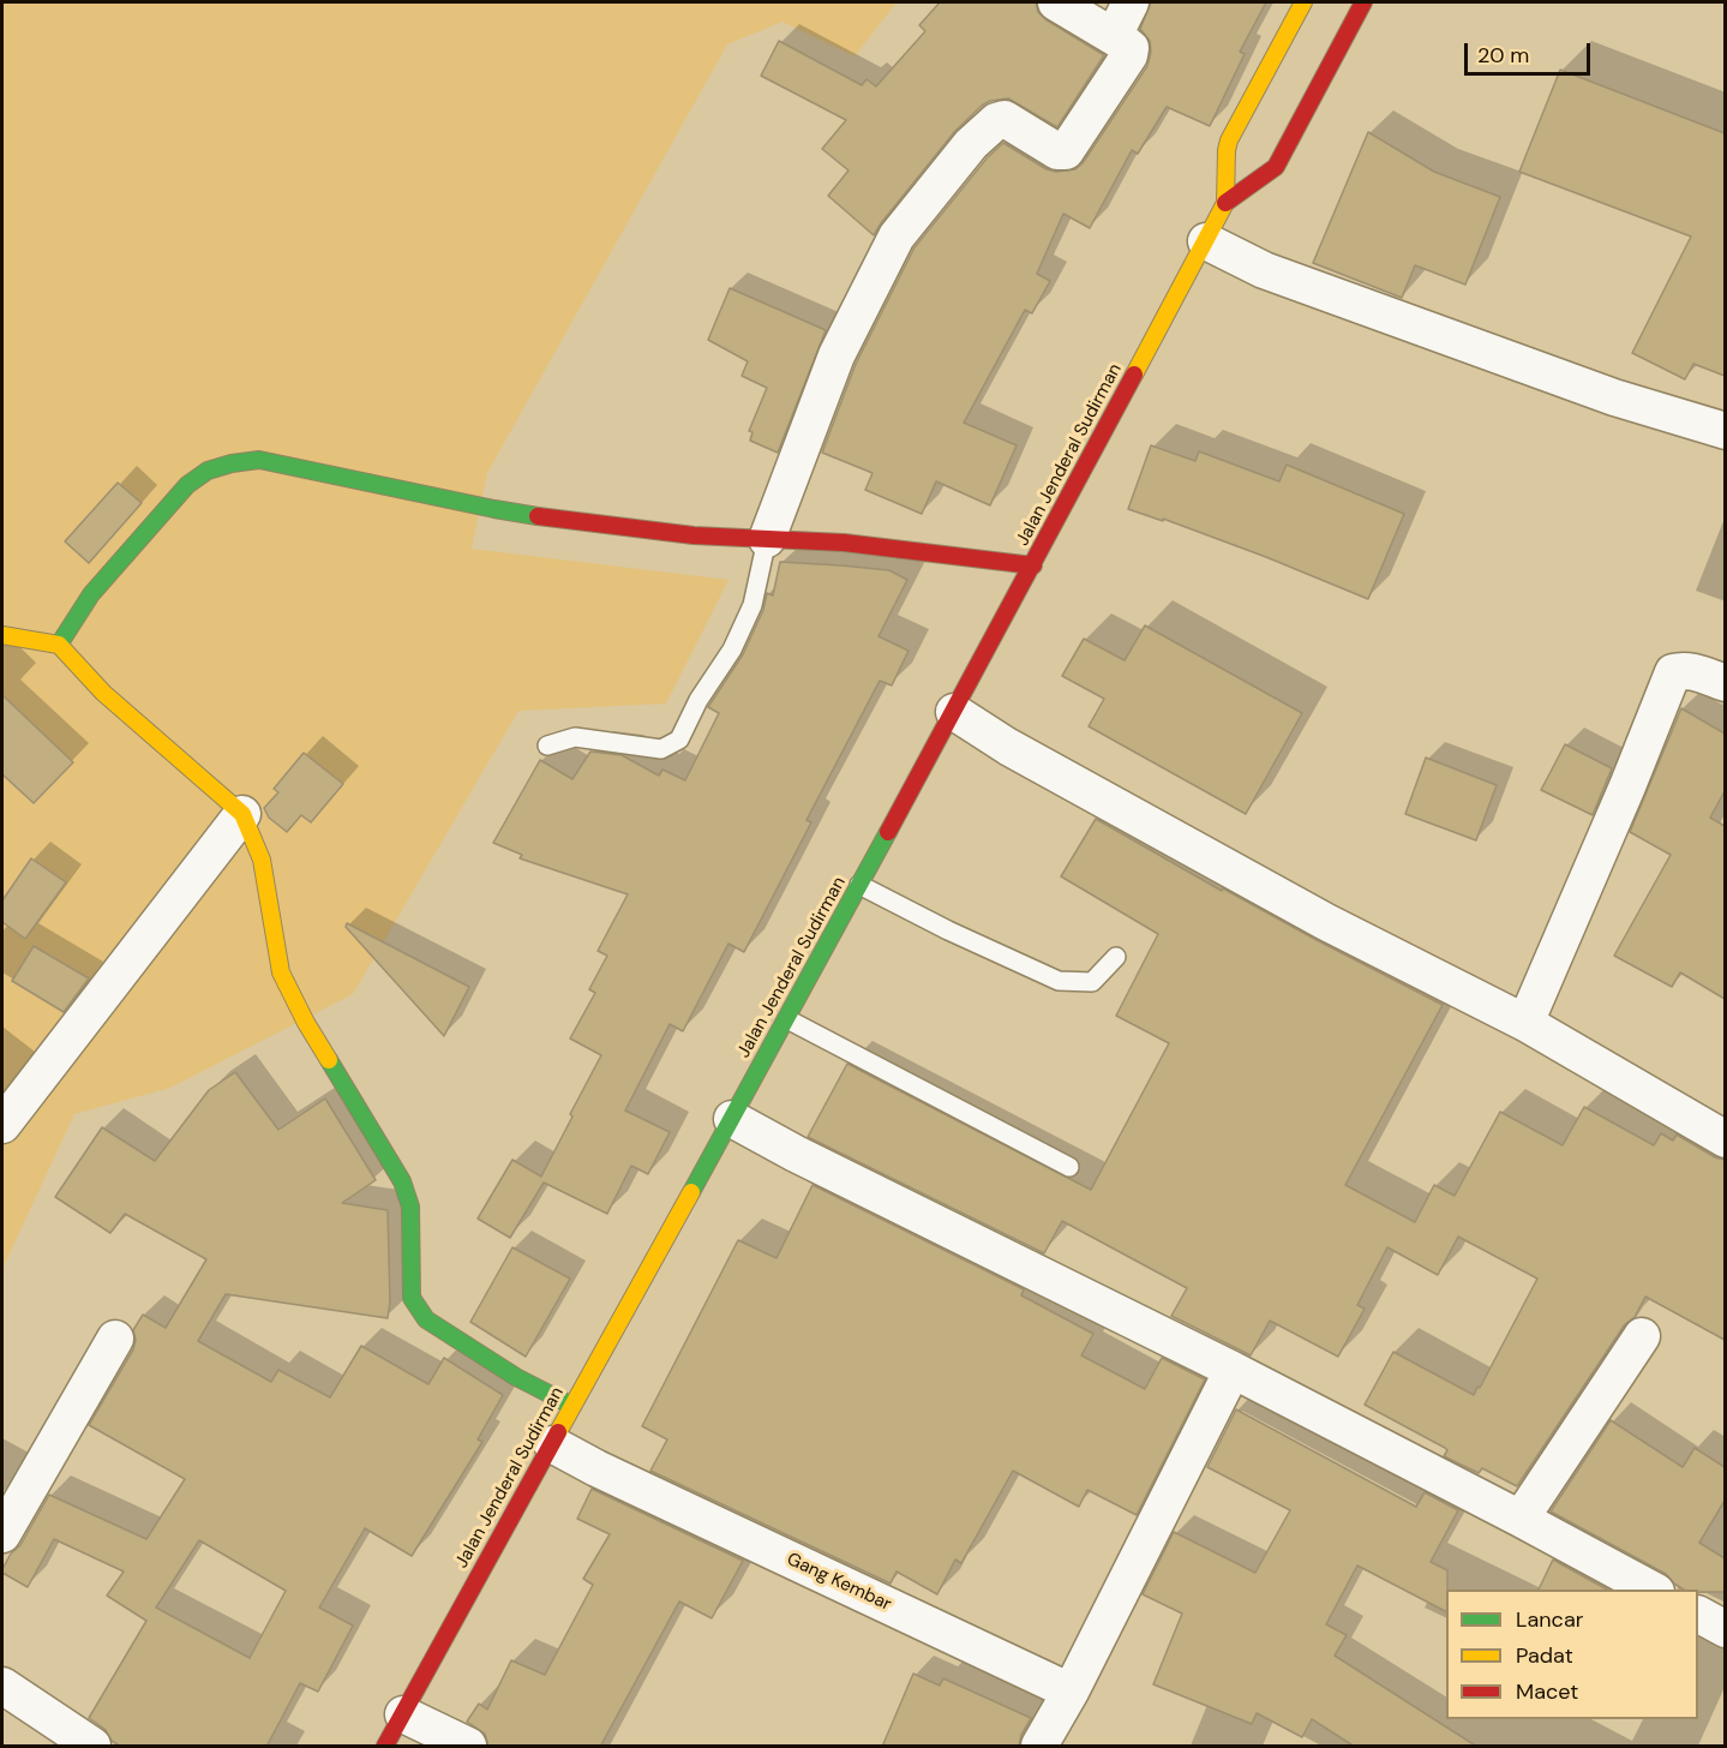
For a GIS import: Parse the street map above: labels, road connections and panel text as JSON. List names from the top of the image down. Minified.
{"streets":{"main road":["Jalan Jenderal Sudirman"],"street":["Gang Kembar"]},"crossings":[["Jalan Jenderal Sudirman","Gang Kembar"]],"legend":["Lancar","Padat","Macet"],"scale_bar":"20 m"}
